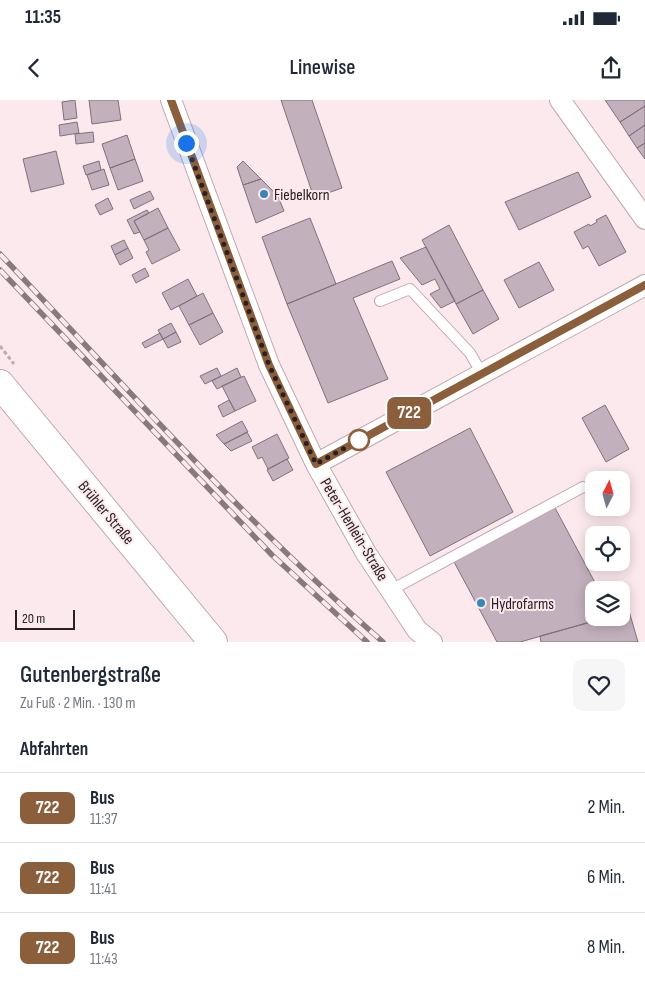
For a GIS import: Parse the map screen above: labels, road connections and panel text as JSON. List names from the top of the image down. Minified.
{"streets":{"main road":["Brühler Straße"],"street":["Peter-Henlein-Straße"]},"places":["Fiebelkorn","Hydrofarms"],"lines":["bus line 722"],"scale_bar":"20 m","north":"top","page":{"status":"11:35","header":"Linewise","on_map":"722","scale":"20 m","heading":[["Gutenbergstraße","Zu Fuß · 2 Min. · 130 m"],"Abfahrten"],"list":[{"mark":"722","name":"Bus","note":"11:37","value":"2 Min."},{"mark":"722","name":"Bus","note":"11:41","value":"6 Min."},{"mark":"722","name":"Bus","note":"11:43","value":"8 Min."}]}}
